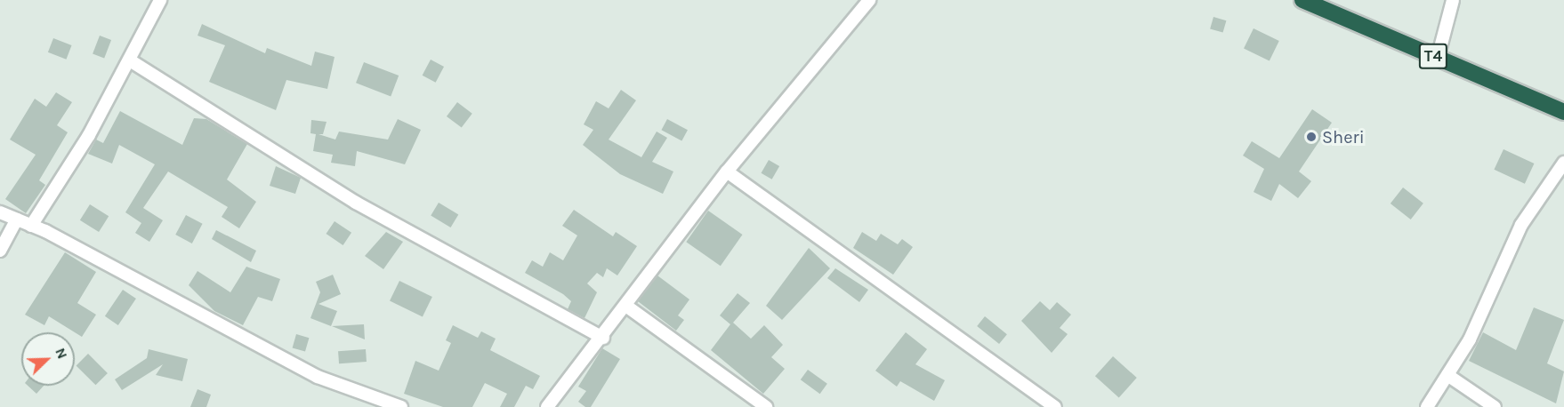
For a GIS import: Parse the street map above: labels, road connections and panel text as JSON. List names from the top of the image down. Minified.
{"streets":{"highway":["T4"]},"places":["Sheri"],"north":"top right"}
